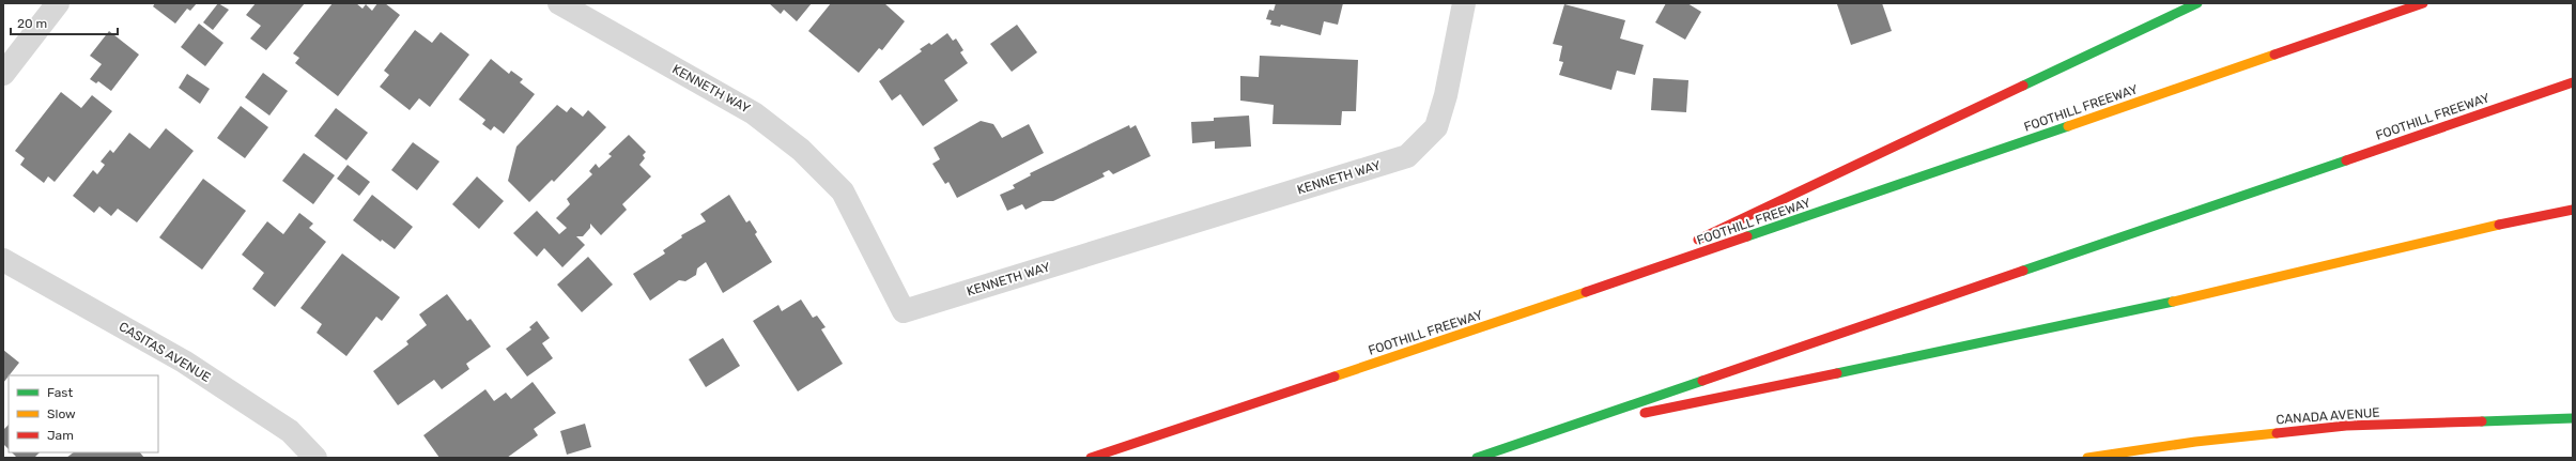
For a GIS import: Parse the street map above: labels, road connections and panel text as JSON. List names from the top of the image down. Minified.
{"streets":{"main road":["FOOTHILL FREEWAY","CANADA AVENUE"],"street":["KENNETH WAY","CASITAS AVENUE"]},"legend":["Fast","Slow","Jam"],"scale_bar":"20 m"}
